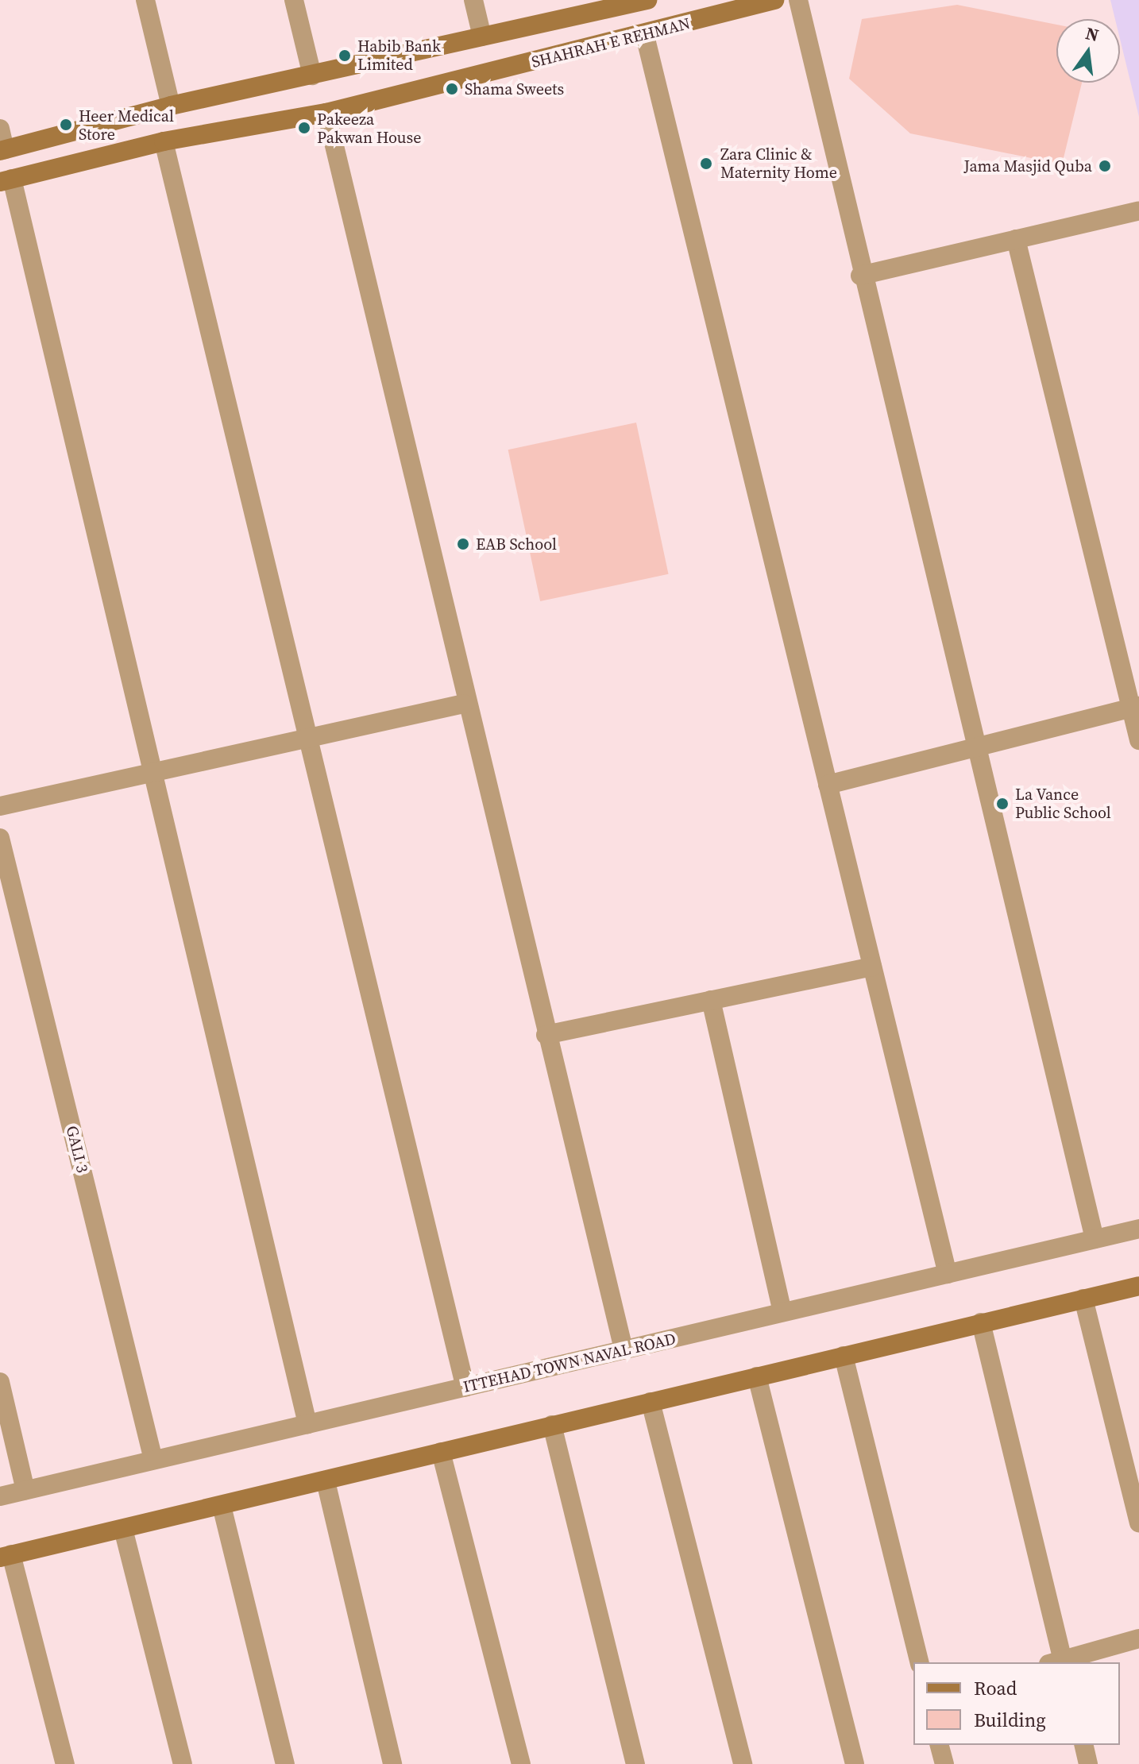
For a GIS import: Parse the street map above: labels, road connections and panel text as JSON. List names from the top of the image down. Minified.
{"streets":{"main road":["SHAHRAH E REHMAN"],"street":["GALI 3","ITTEHAD TOWN NAVAL ROAD"]},"crossings":[["GALI 3","ITTEHAD TOWN NAVAL ROAD"]],"places":["Habib Bank Limited","Shama Sweets","Heer Medical Store","Pakeeza Pakwan House","Zara Clinic & Maternity Home","Jama Masjid Quba","EAB School","La Vance Public School"],"legend":["Road","Building"],"north":"top"}
